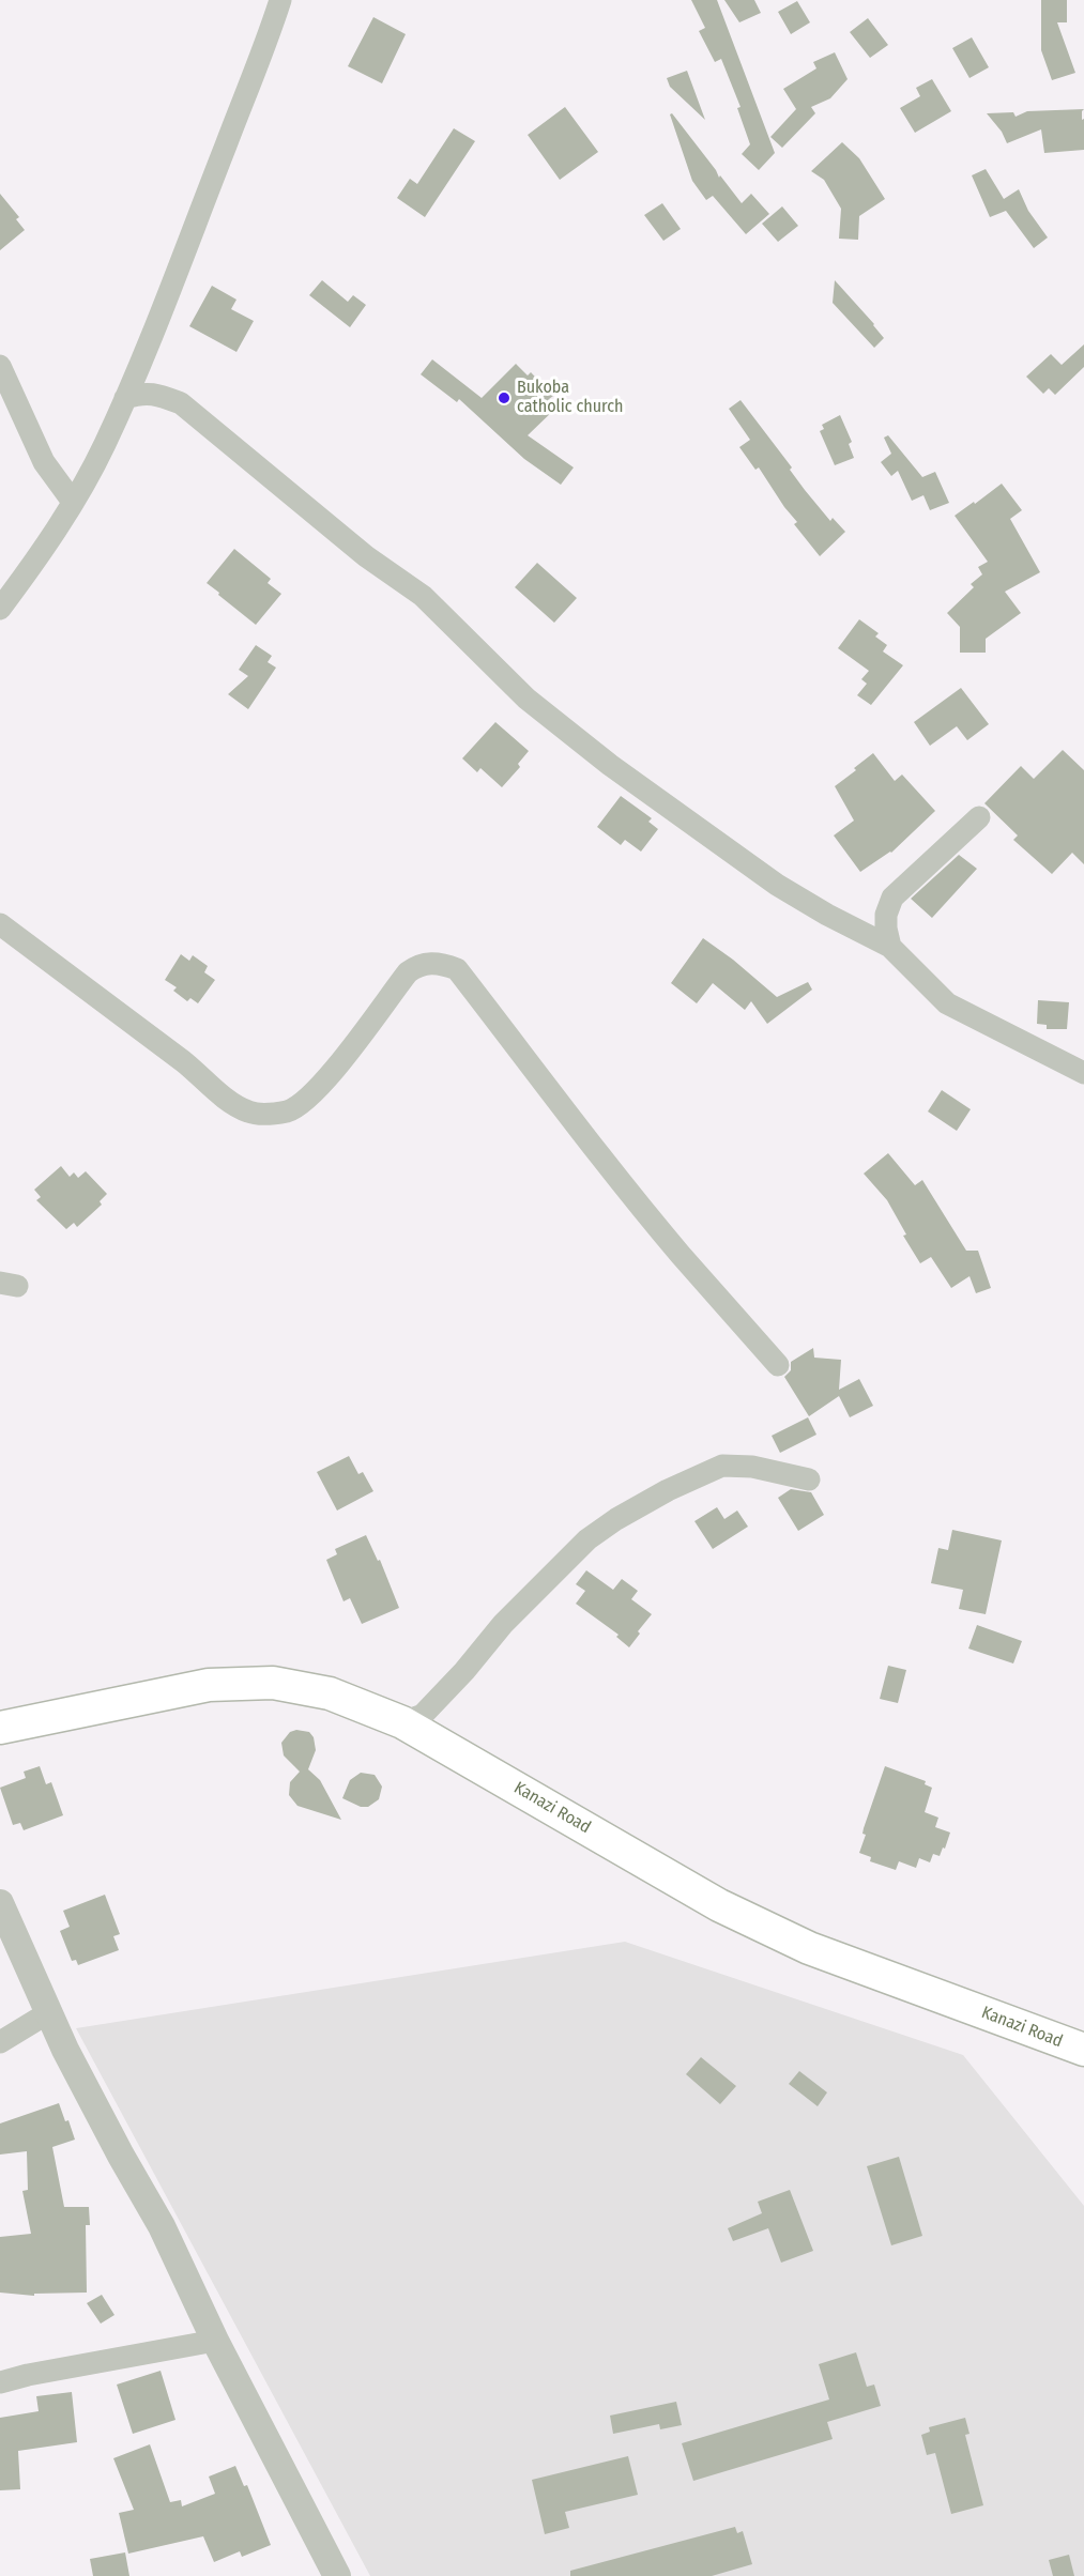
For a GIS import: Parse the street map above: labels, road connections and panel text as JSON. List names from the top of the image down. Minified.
{"streets":{"main road":["Kanazi Road"]},"places":["Bukoba catholic church"]}
